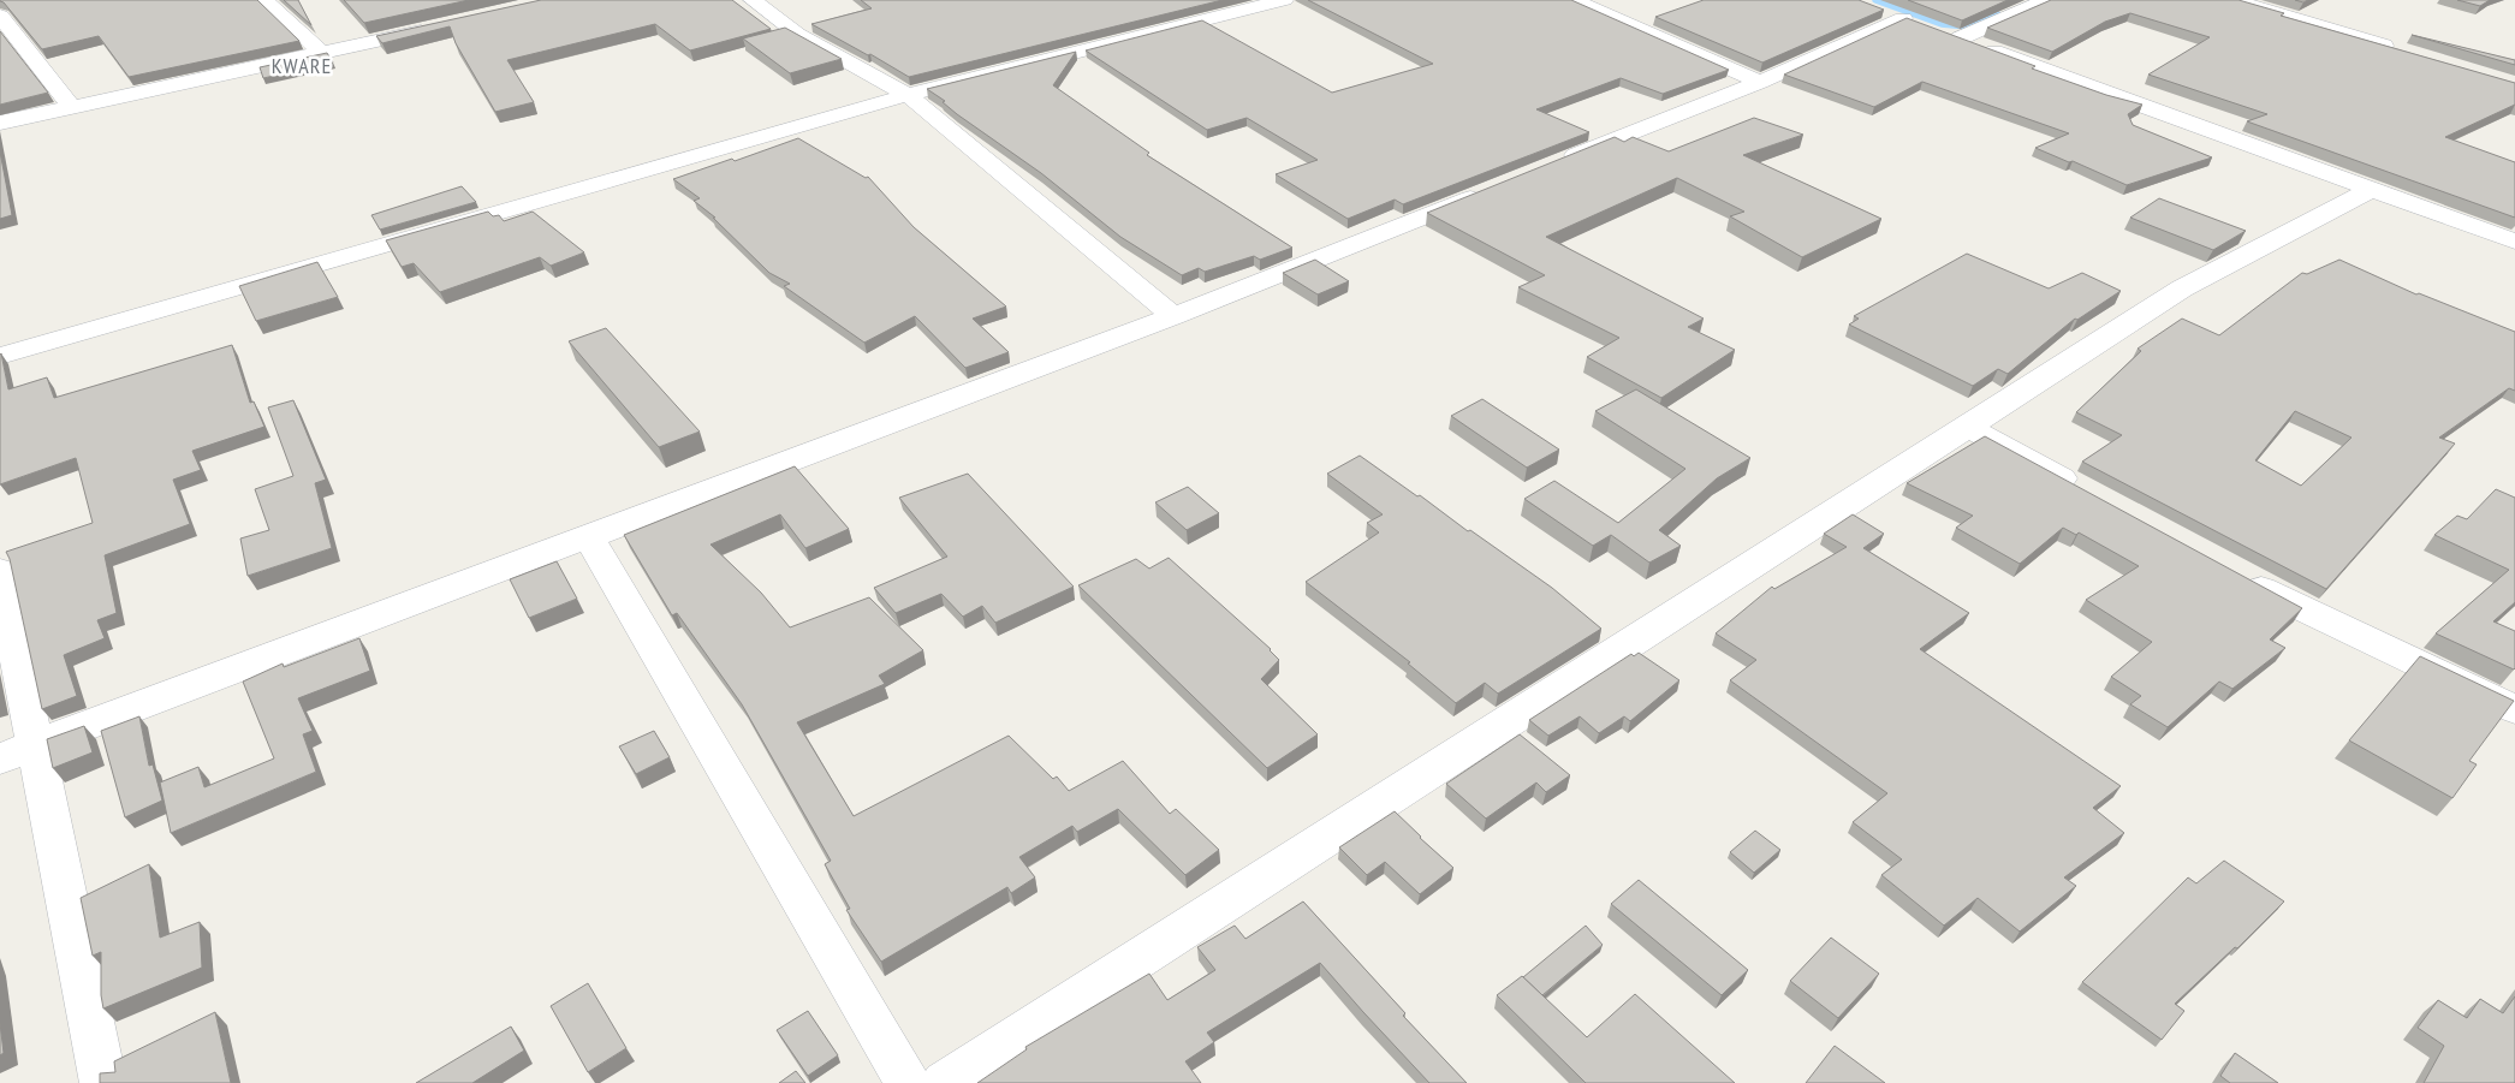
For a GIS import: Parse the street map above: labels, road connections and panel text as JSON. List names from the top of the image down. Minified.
{"districts":["KWARE"]}
